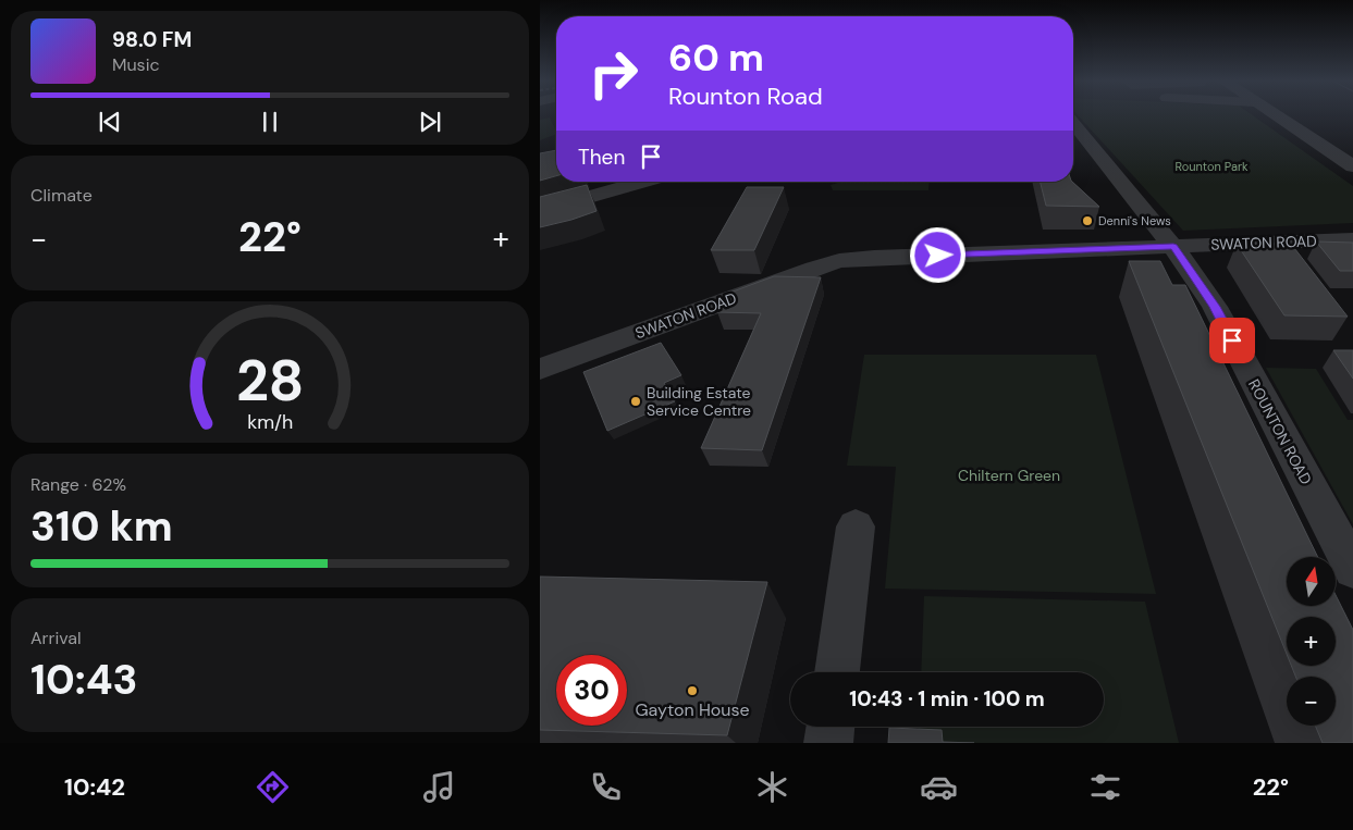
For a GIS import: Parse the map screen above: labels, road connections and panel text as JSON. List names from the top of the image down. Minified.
{"streets":{"street":["SWATON ROAD","ROUNTON ROAD"]},"crossings":[["SWATON ROAD","ROUNTON ROAD"]],"parks":["Rounton Park","Chiltern Green"],"places":["Denni's News","Building Estate Service Centre","Gayton House"],"north":"top","page":{"turn":["60 m","Rounton Road"],"song":["98.0 FM","Music"],"then":"Then","tile":["Climate",["Range · 62%","310 km"],["Arrival","10:43"]],"heat":["−","22°","+"],"map_buttons":["+","−"],"limit":"30","trip":"10:43 · 1 min · 100 m","tabs":["10:42","22°"],"gauge":["28","km/h"]}}
